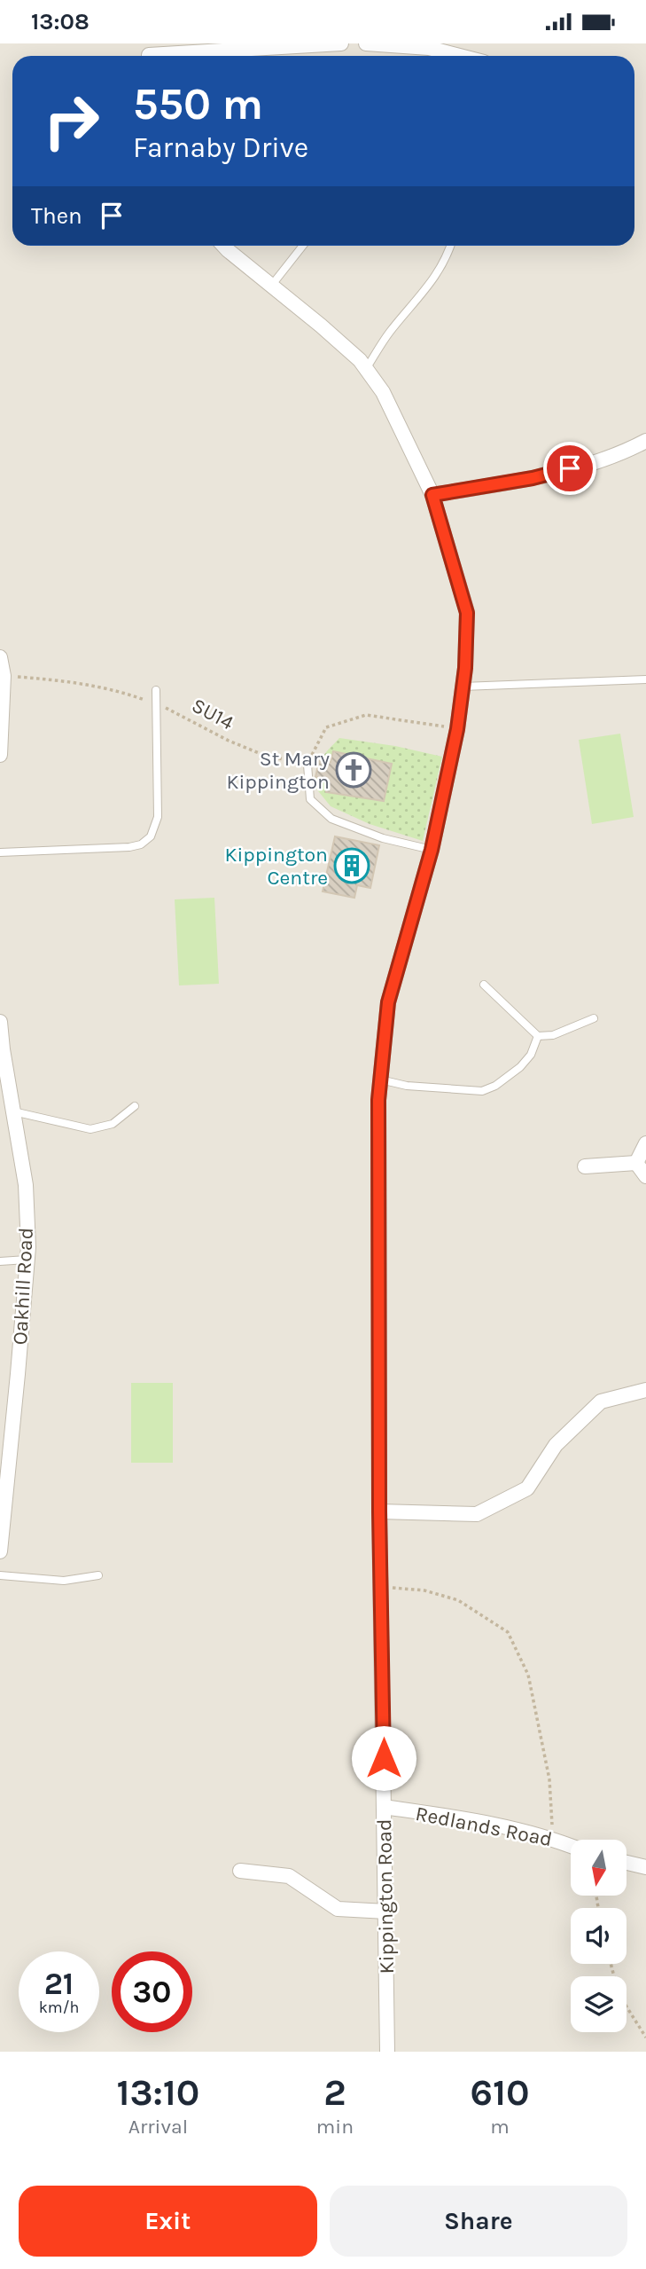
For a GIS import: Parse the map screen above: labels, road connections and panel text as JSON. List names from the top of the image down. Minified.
{"streets":{"street":["Oakhill Road","Redlands Road","Kippington Road"],"path":["SU14"]},"crossings":[["Redlands Road","Kippington Road"]],"places":{"church":["St Mary Kippington"],"building":["Kippington Centre"]},"north":"bottom","page":{"status":"13:08","turn":["550 m","Farnaby Drive"],"then":"Then","speed":"21 km/h","limit":"30","eta":["13:10","Arrival","2","min","610","m"],"buttons":["Exit","Share"]}}
